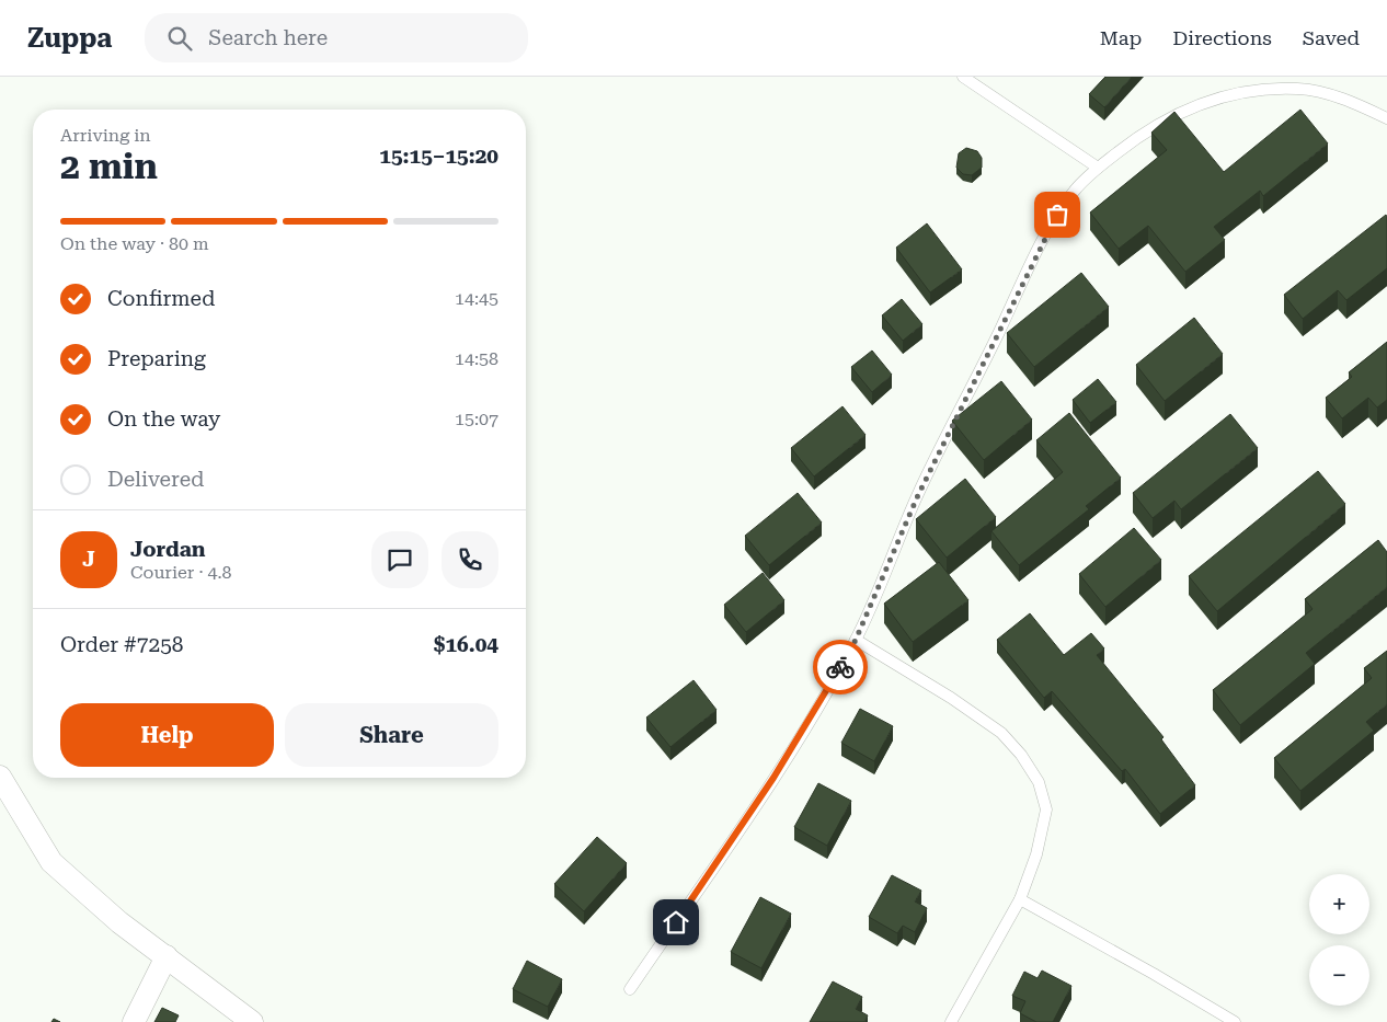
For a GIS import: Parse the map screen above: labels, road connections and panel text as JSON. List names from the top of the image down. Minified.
{"page":{"header":"Zuppa","search":"Search here","nav":["Map","Directions","Saved"],"heading":["2 min","Arriving in","15:15–15:20"],"panel":["Jordan","Courier · 4.8","Order #7258","$16.04"],"bar":"On the way · 80 m","list":[["Confirmed","14:45"],["Preparing","14:58"],["On the way","15:07"],"Delivered"],"round":"J","buttons":["Help","Share"],"map_buttons":["+","−"]}}
